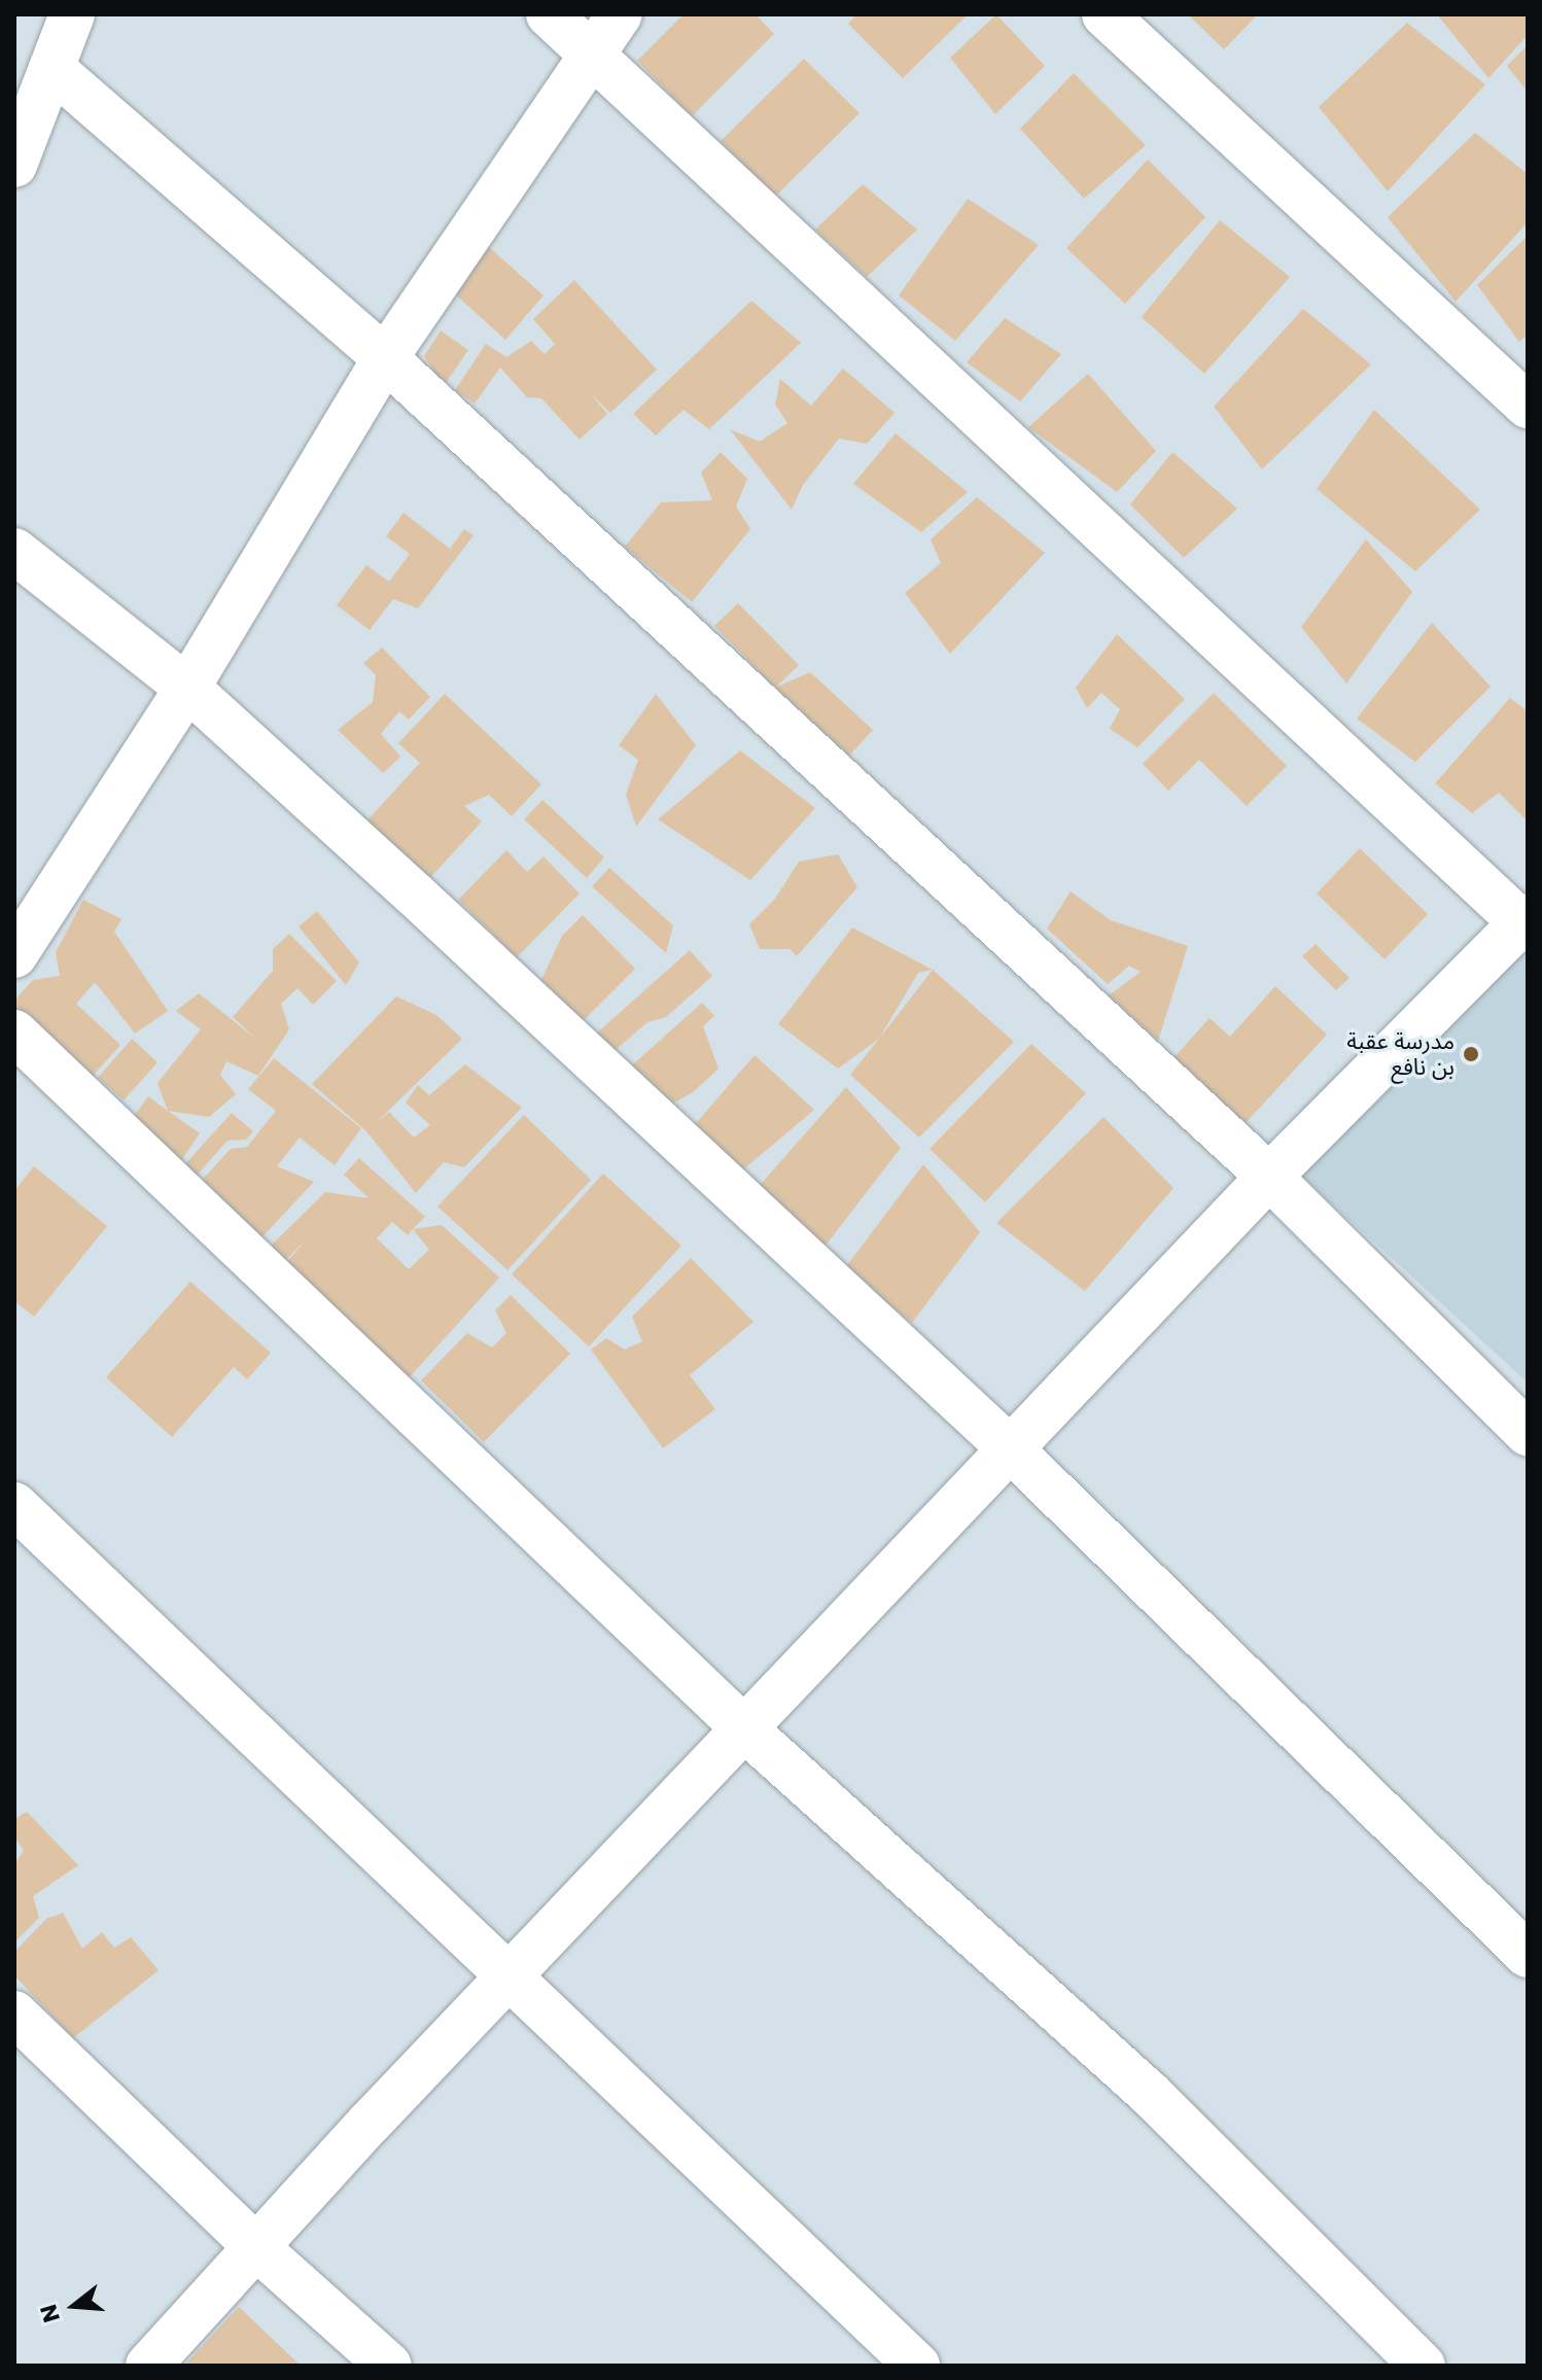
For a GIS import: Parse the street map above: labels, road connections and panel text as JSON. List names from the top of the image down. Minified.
{"places":["مدرسة عقبة بن نافع"],"north":"left"}
